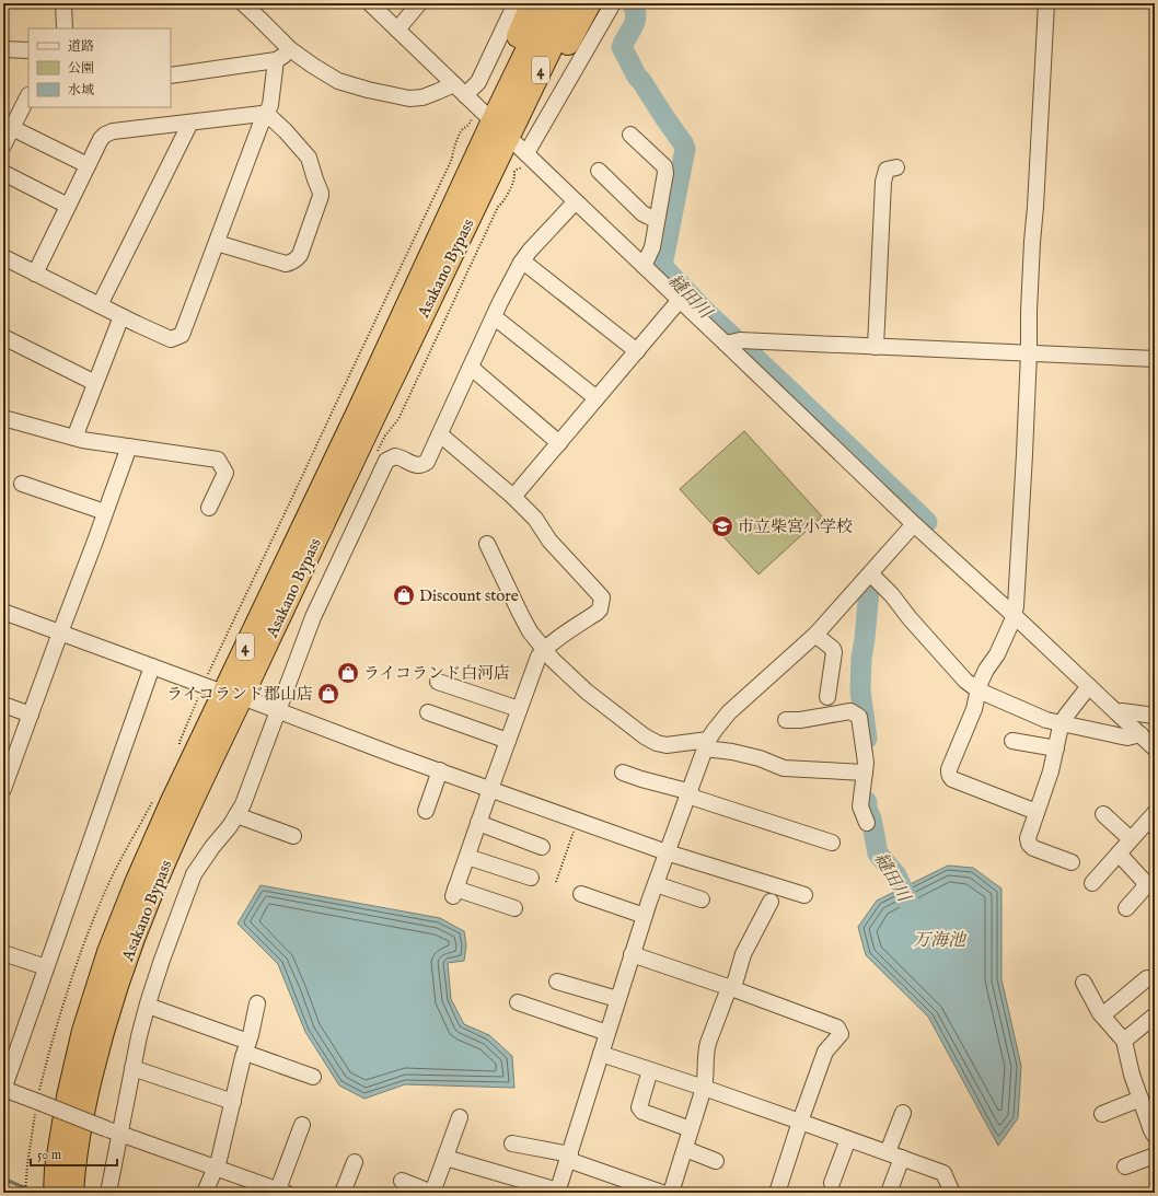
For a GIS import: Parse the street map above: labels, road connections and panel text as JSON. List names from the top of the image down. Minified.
{"streets":{"highway":["4","Asakano Bypass"]},"water":["縫田川","万海池"],"places":{"school or university":["市立柴宮小学校"],"shop":["Discount store","ライコランド白河店","ライコランド郡山店"]},"legend":["道路","公園","水域"],"scale_bar":"50 m"}
